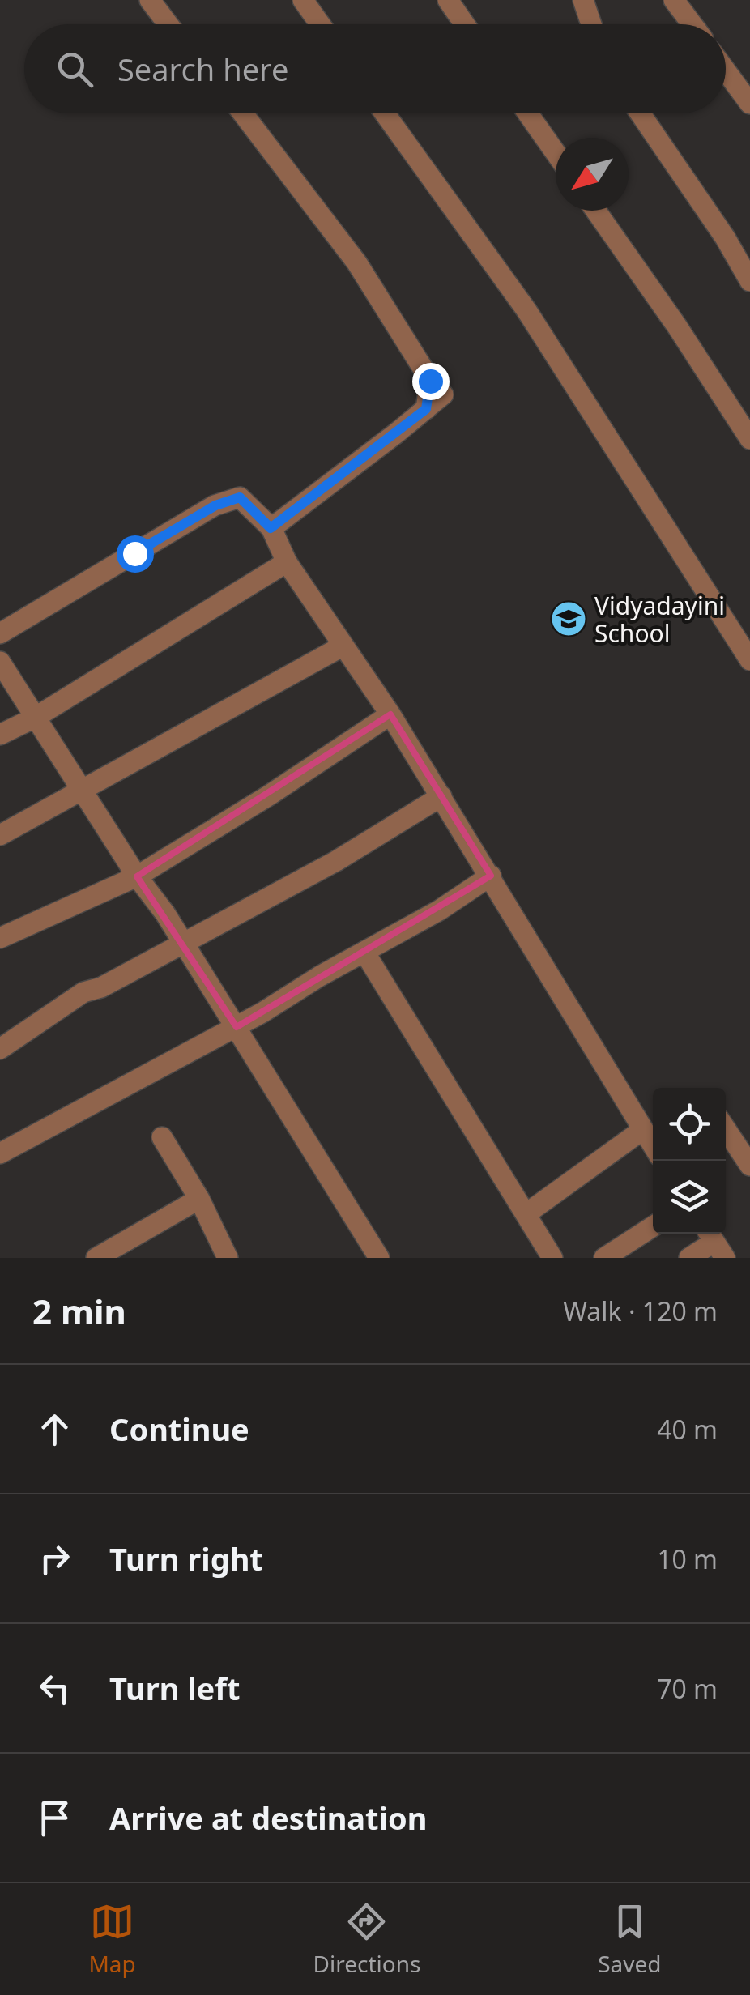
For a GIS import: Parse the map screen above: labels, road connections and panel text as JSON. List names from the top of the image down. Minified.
{"places":{"school or university":["Vidyadayini School"]},"north":"bottom left","page":{"search":"Search here","heading":["2 min","Walk · 120 m"],"list":[["Continue","40 m"],["Turn right","10 m"],["Turn left","70 m"],"Arrive at destination"],"nav":["Map","Directions","Saved"]}}
